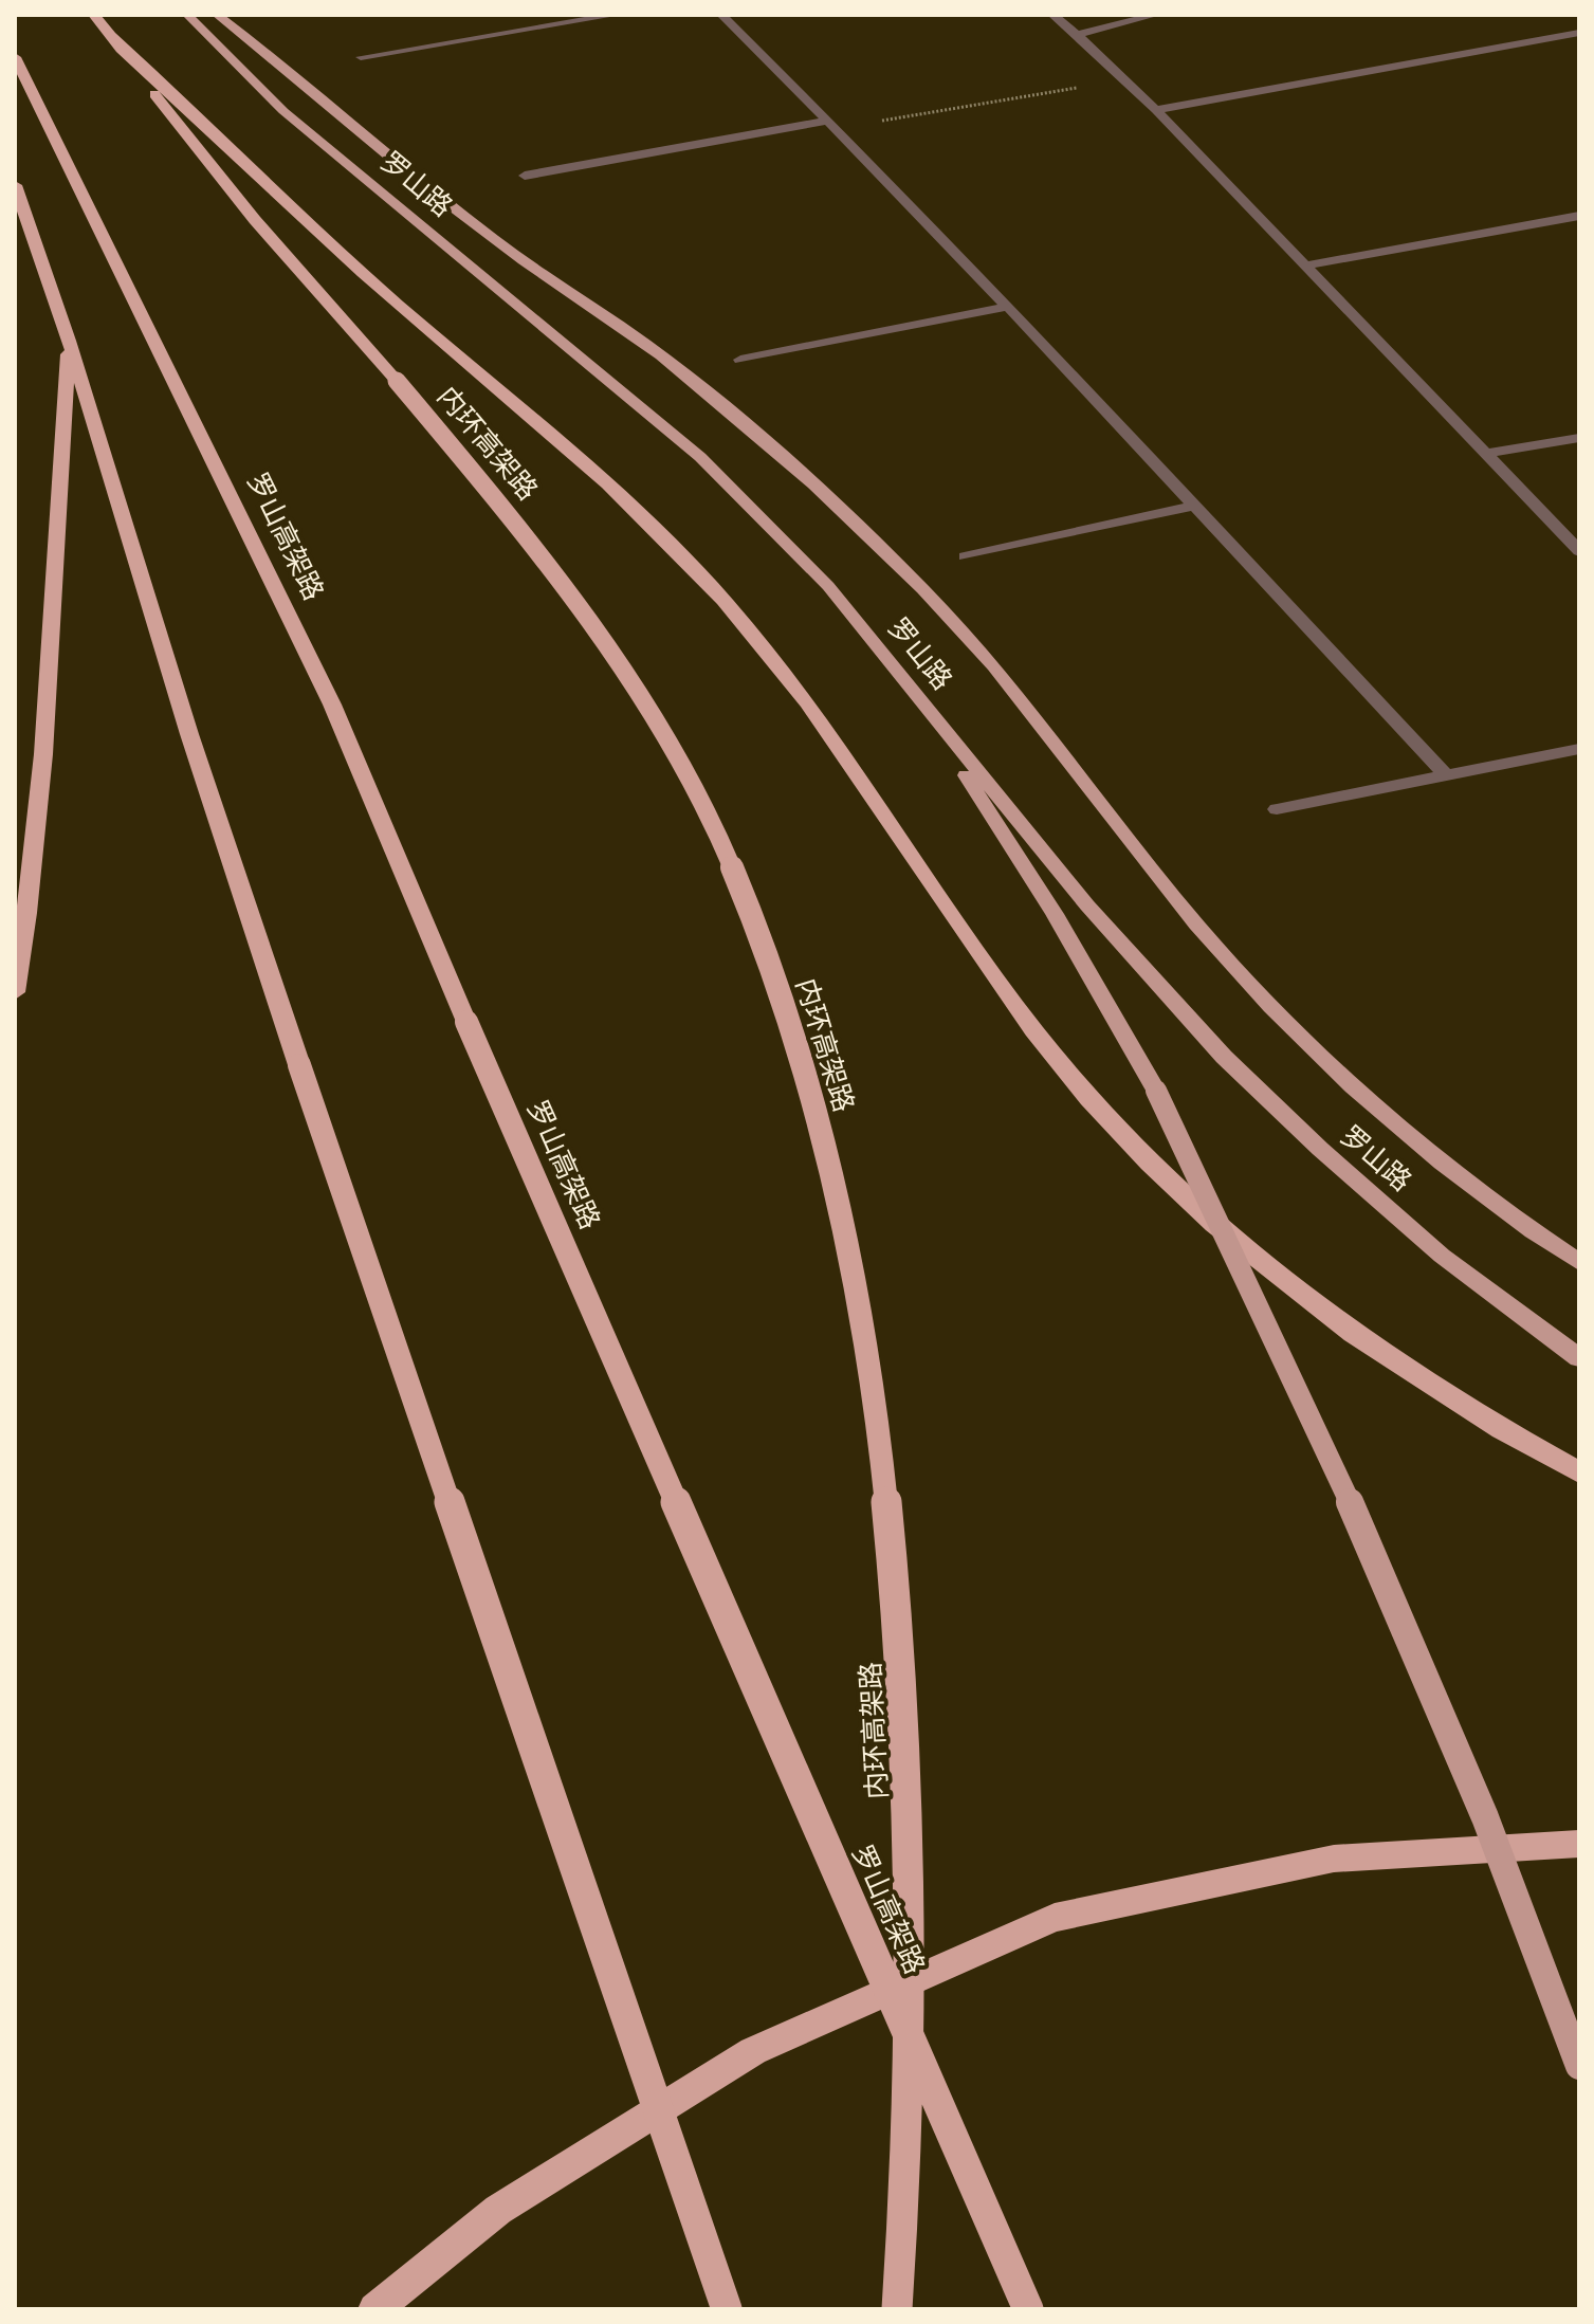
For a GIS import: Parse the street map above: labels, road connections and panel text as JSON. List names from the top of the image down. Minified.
{"streets":{"highway":["内环高架路","罗山高架路"],"main road":["罗山路"]}}
